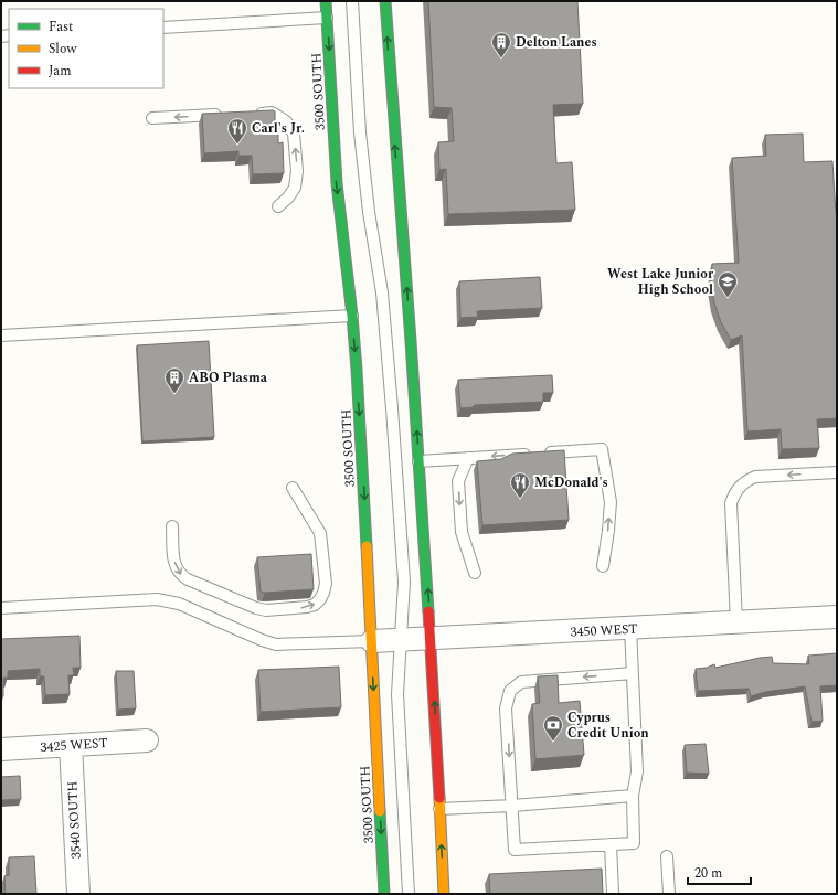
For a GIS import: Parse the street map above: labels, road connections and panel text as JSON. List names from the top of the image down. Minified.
{"streets":{"main road":["3500 SOUTH"],"street":["3450 WEST","3425 WEST","3540 SOUTH"]},"crossings":[["3500 SOUTH","3450 WEST"],["3425 WEST","3540 SOUTH"]],"places":{"building":["Delton Lanes","ABO Plasma"],"restaurant":["Carl's Jr.","McDonald's"],"school or university":["West Lake Junior High School"],"bank":["Cyprus Credit Union"]},"legend":["Fast","Slow","Jam"],"scale_bar":"20 m"}
